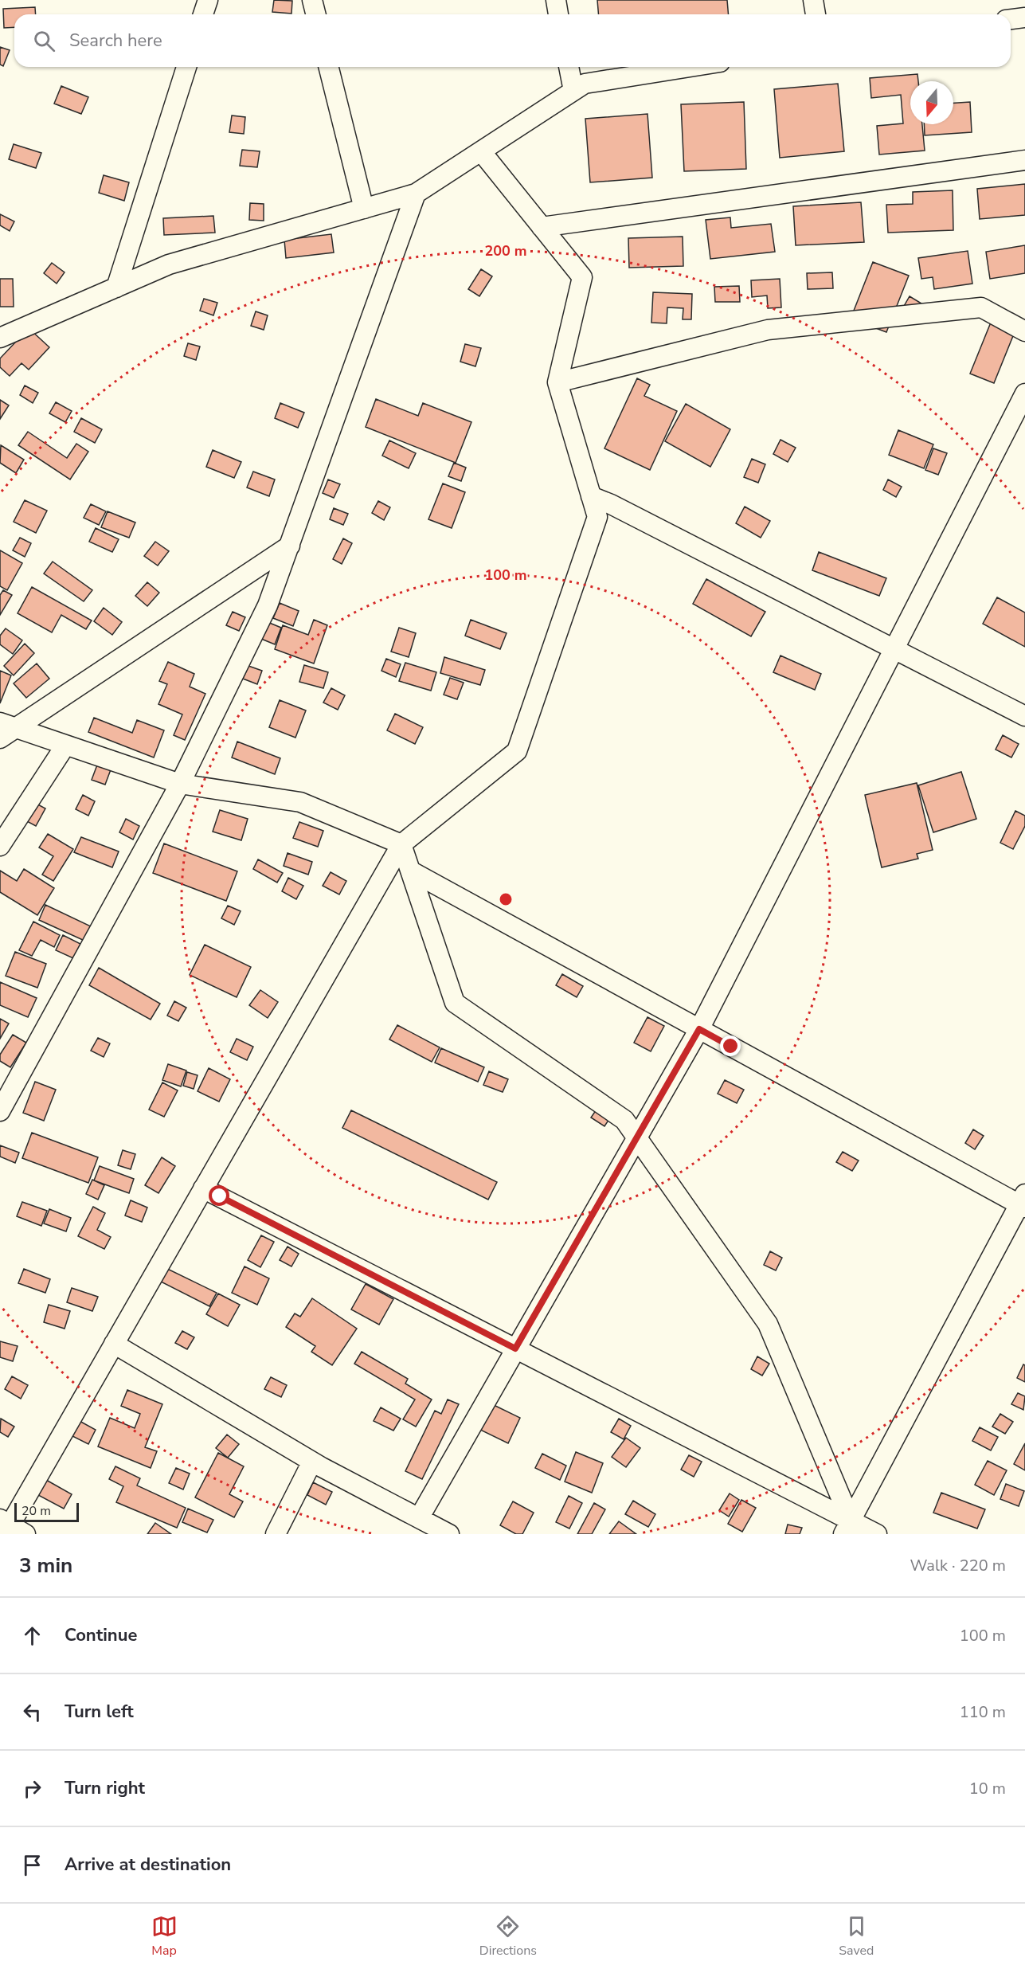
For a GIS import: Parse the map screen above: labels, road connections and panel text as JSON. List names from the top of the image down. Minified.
{"scale_bar":"20 m","north":"bottom","page":{"search":"Search here","scale":"20 m","heading":["3 min","Walk · 220 m"],"list":[["Continue","100 m"],["Turn left","110 m"],["Turn right","10 m"],"Arrive at destination"],"nav":["Map","Directions","Saved"]},"rings":["200 m","100 m"]}
